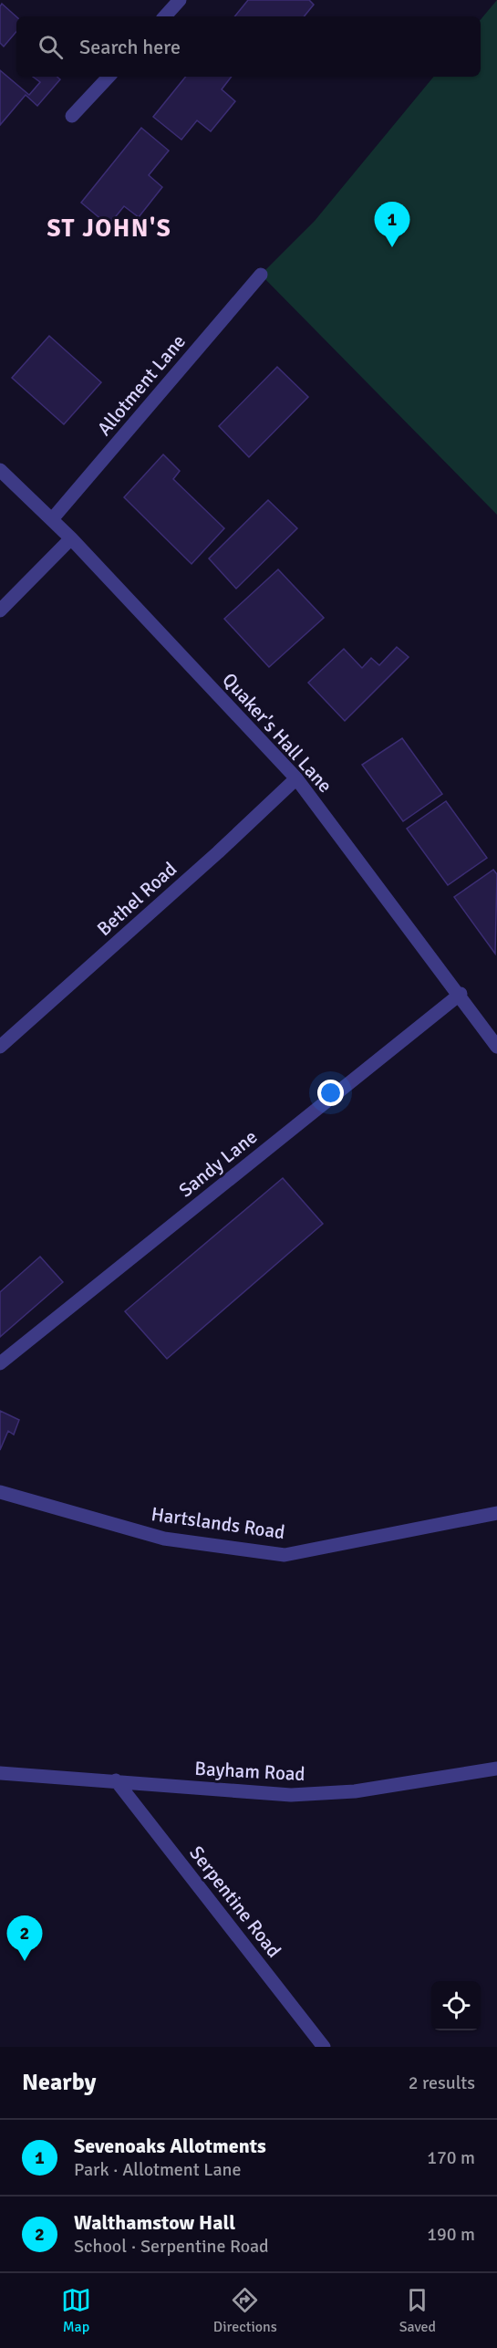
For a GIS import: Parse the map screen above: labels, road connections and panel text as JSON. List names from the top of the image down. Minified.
{"streets":{"street":["Allotment Lane","Quaker's Hall Lane","Bethel Road","Sandy Lane","Hartslands Road","Bayham Road","Serpentine Road"]},"crossings":[["Allotment Lane","Quaker's Hall Lane"],["Quaker's Hall Lane","Bethel Road"],["Quaker's Hall Lane","Sandy Lane"],["Bayham Road","Serpentine Road"]],"districts":["ST JOHN'S"],"page":{"search":"Search here","pins":["1","2"],"heading":["Nearby","2 results"],"list":[{"mark":"1","name":"Sevenoaks Allotments","note":"Park · Allotment Lane","value":"170 m"},{"mark":"2","name":"Walthamstow Hall","note":"School · Serpentine Road","value":"190 m"}],"nav":["Map","Directions","Saved"]}}
